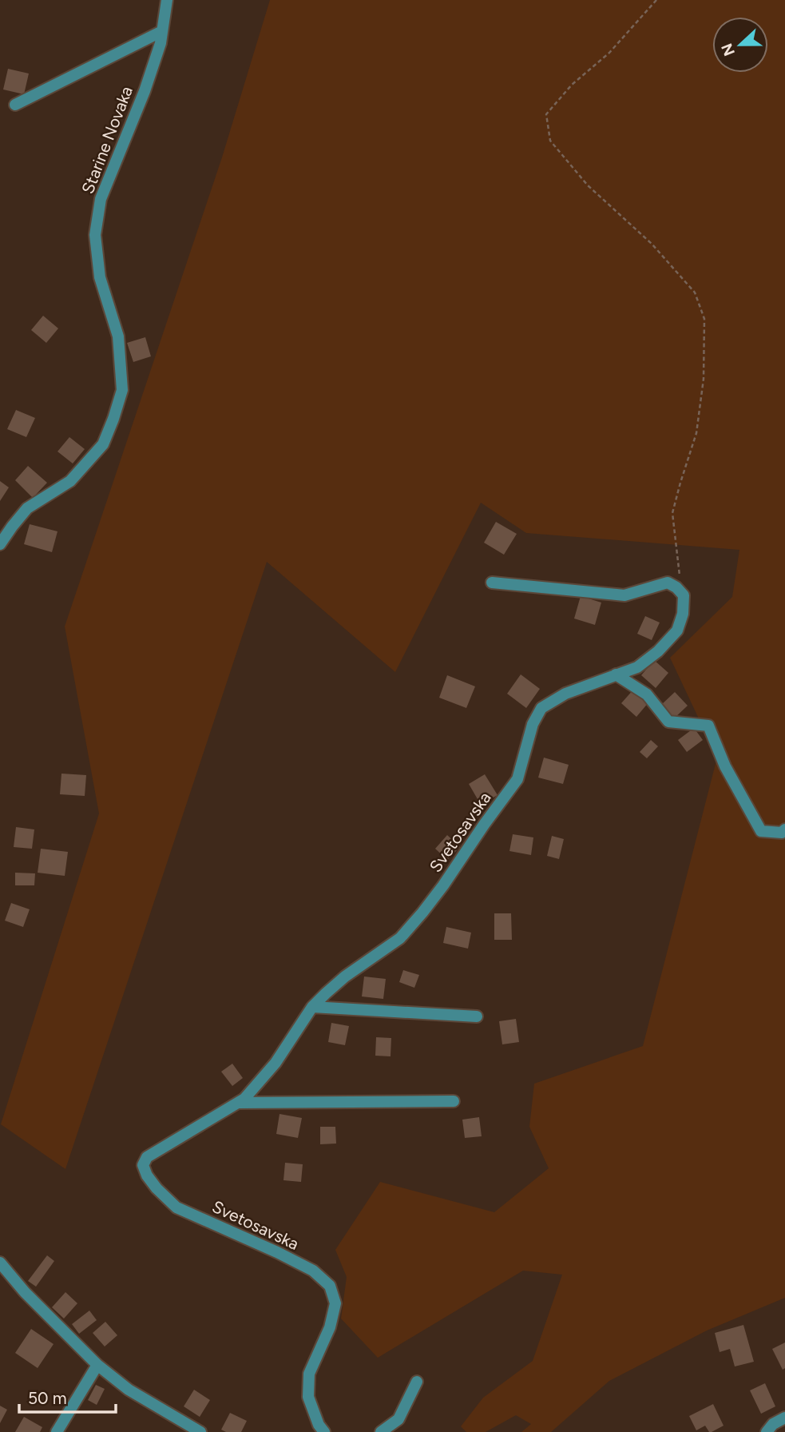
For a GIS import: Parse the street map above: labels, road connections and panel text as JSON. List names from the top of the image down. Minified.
{"streets":{"street":["Starine Novaka","Svetosavska"]},"scale_bar":"50 m","north":"left"}
